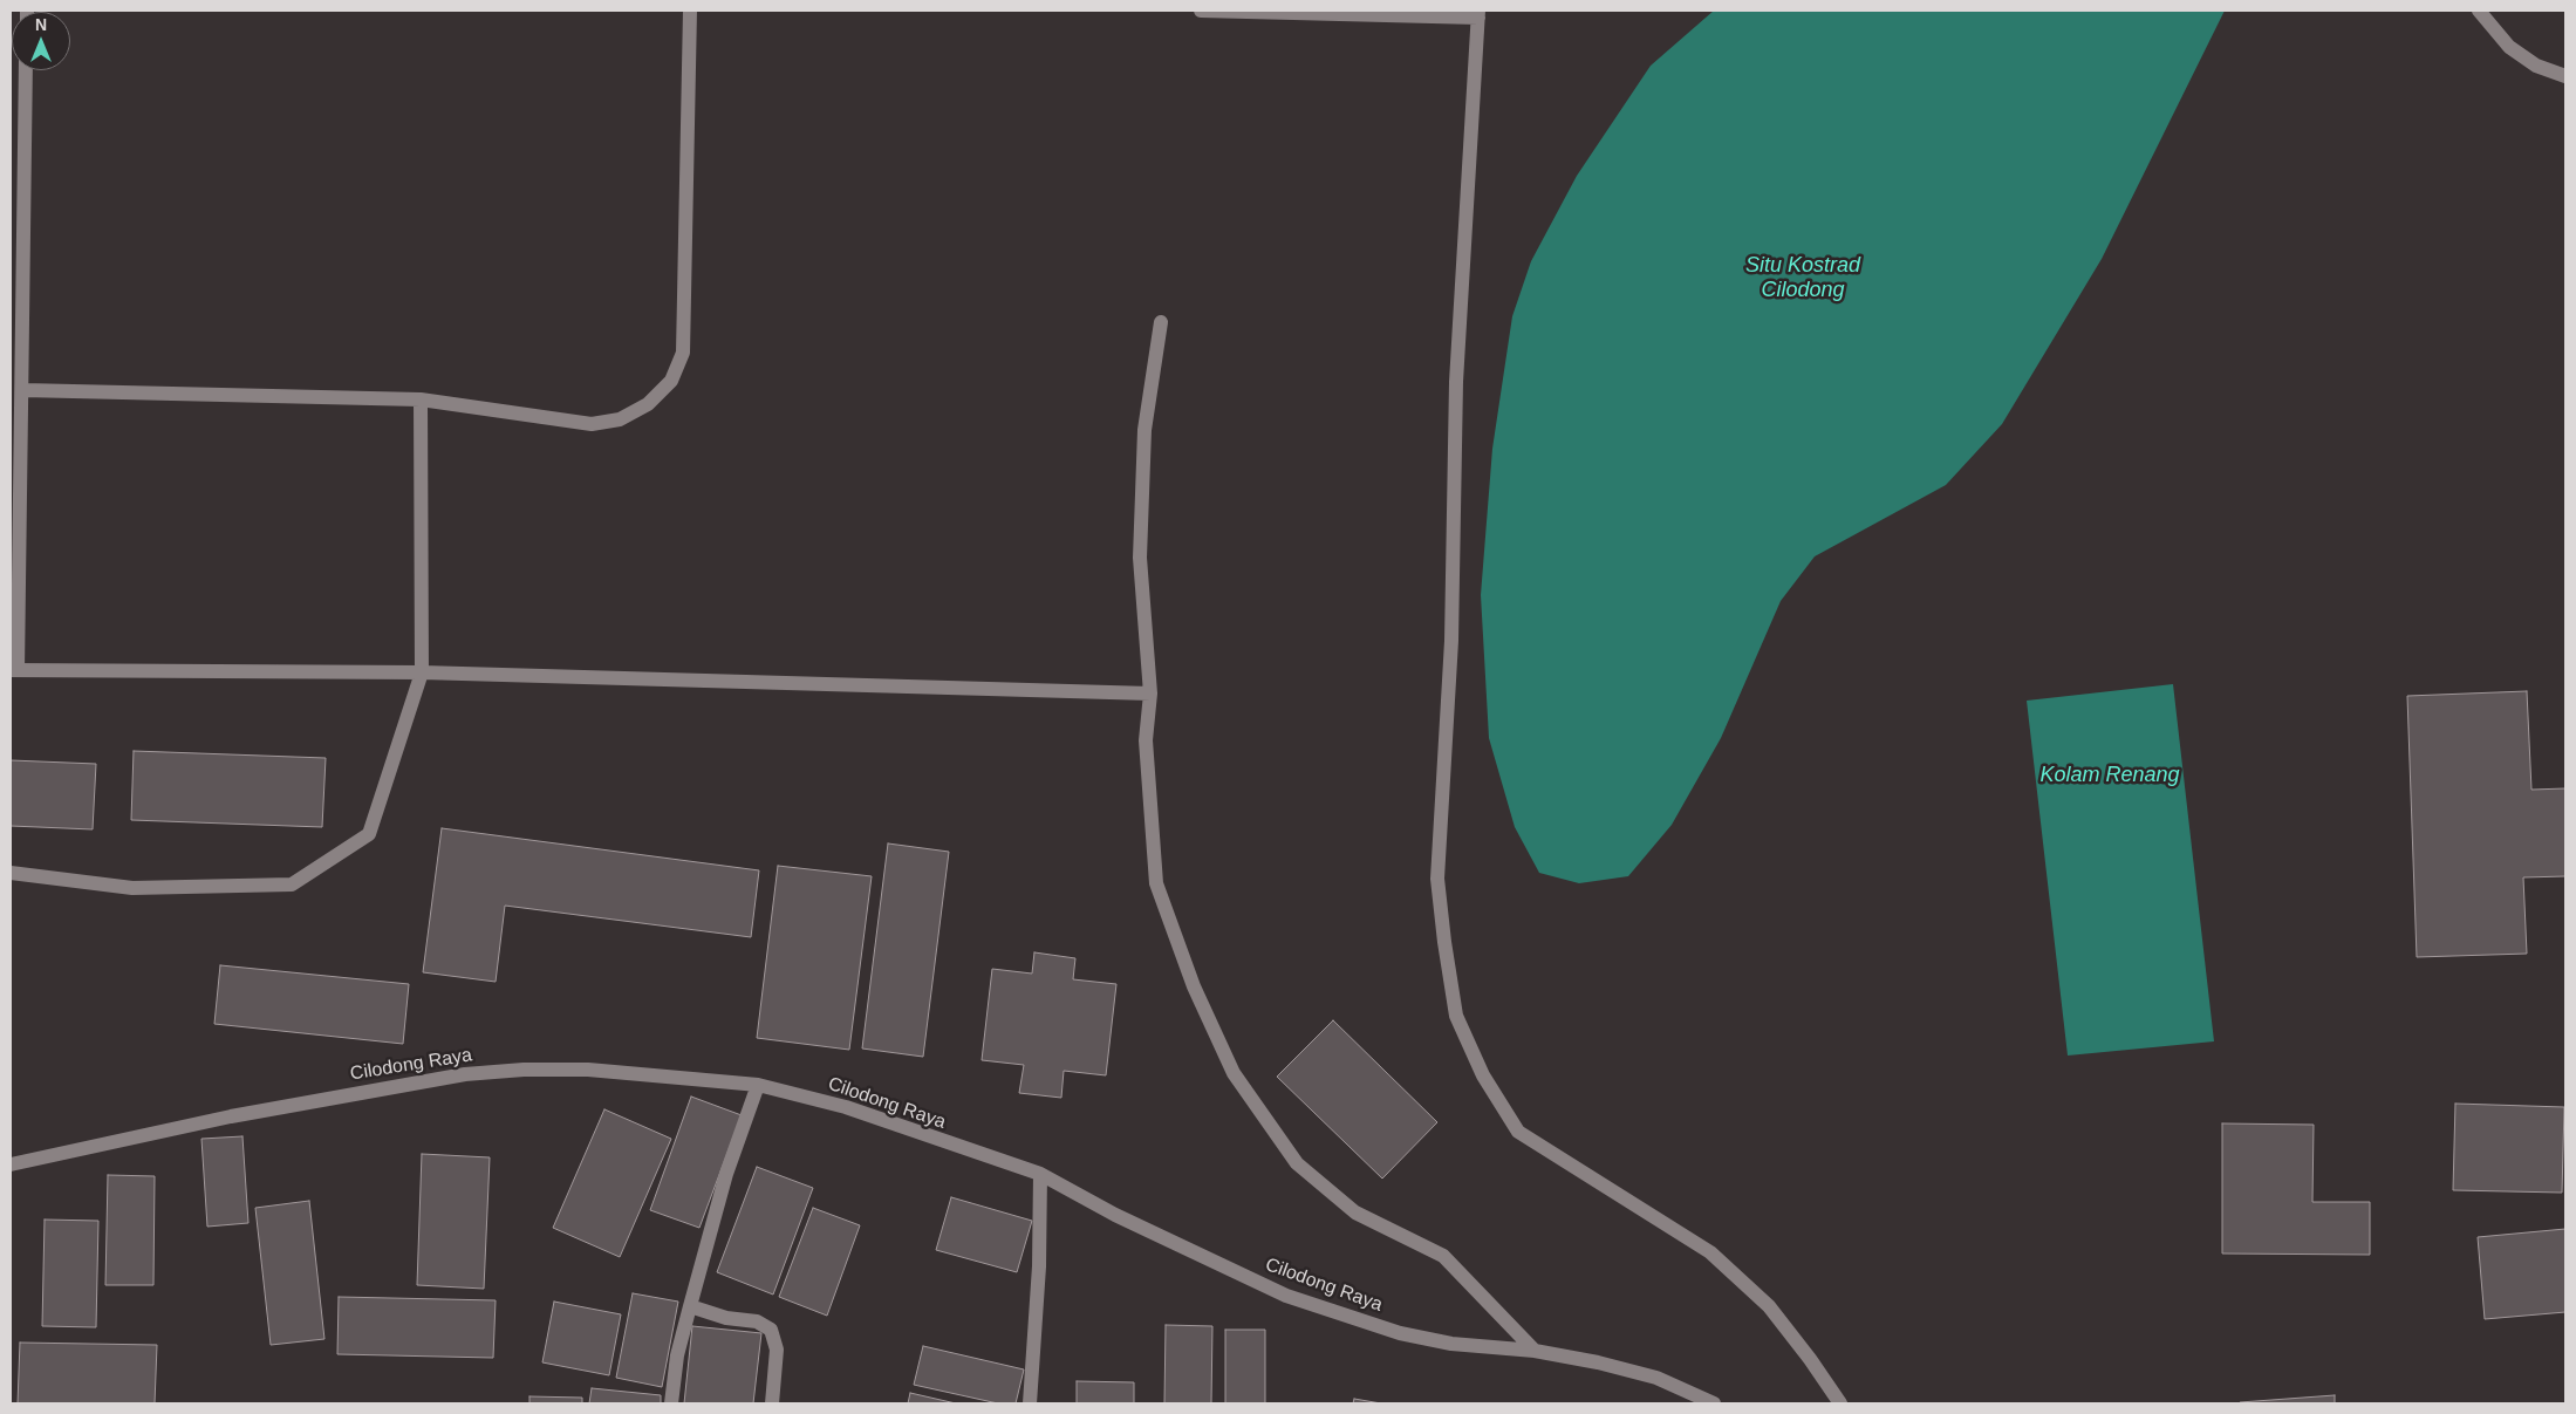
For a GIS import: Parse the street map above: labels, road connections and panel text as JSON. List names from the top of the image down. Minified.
{"streets":{"street":["Cilodong Raya"]},"water":["Situ Kostrad Cilodong","Kolam Renang"],"north":"top"}
